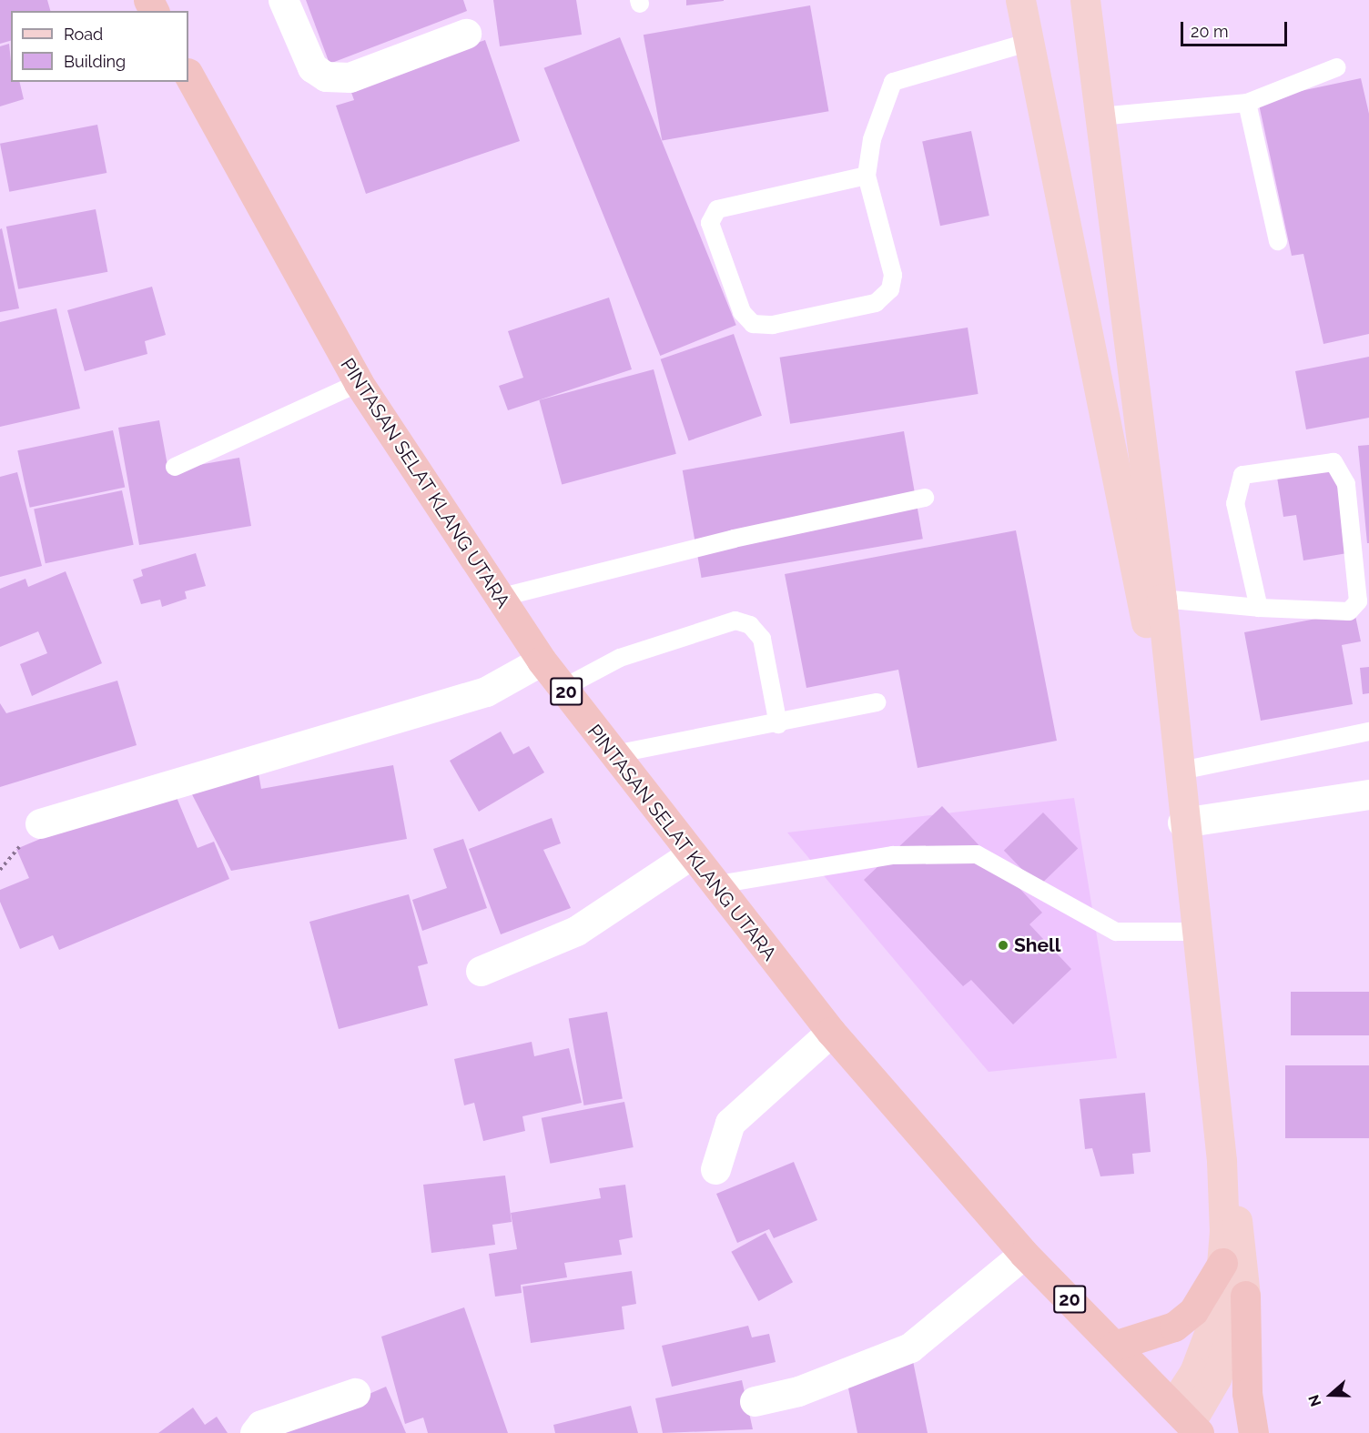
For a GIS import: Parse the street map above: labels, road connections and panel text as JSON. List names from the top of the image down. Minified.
{"streets":{"highway":["PINTASAN SELAT KLANG UTARA","20"]},"places":["Shell"],"legend":["Road","Building"],"scale_bar":"20 m","north":"left"}
